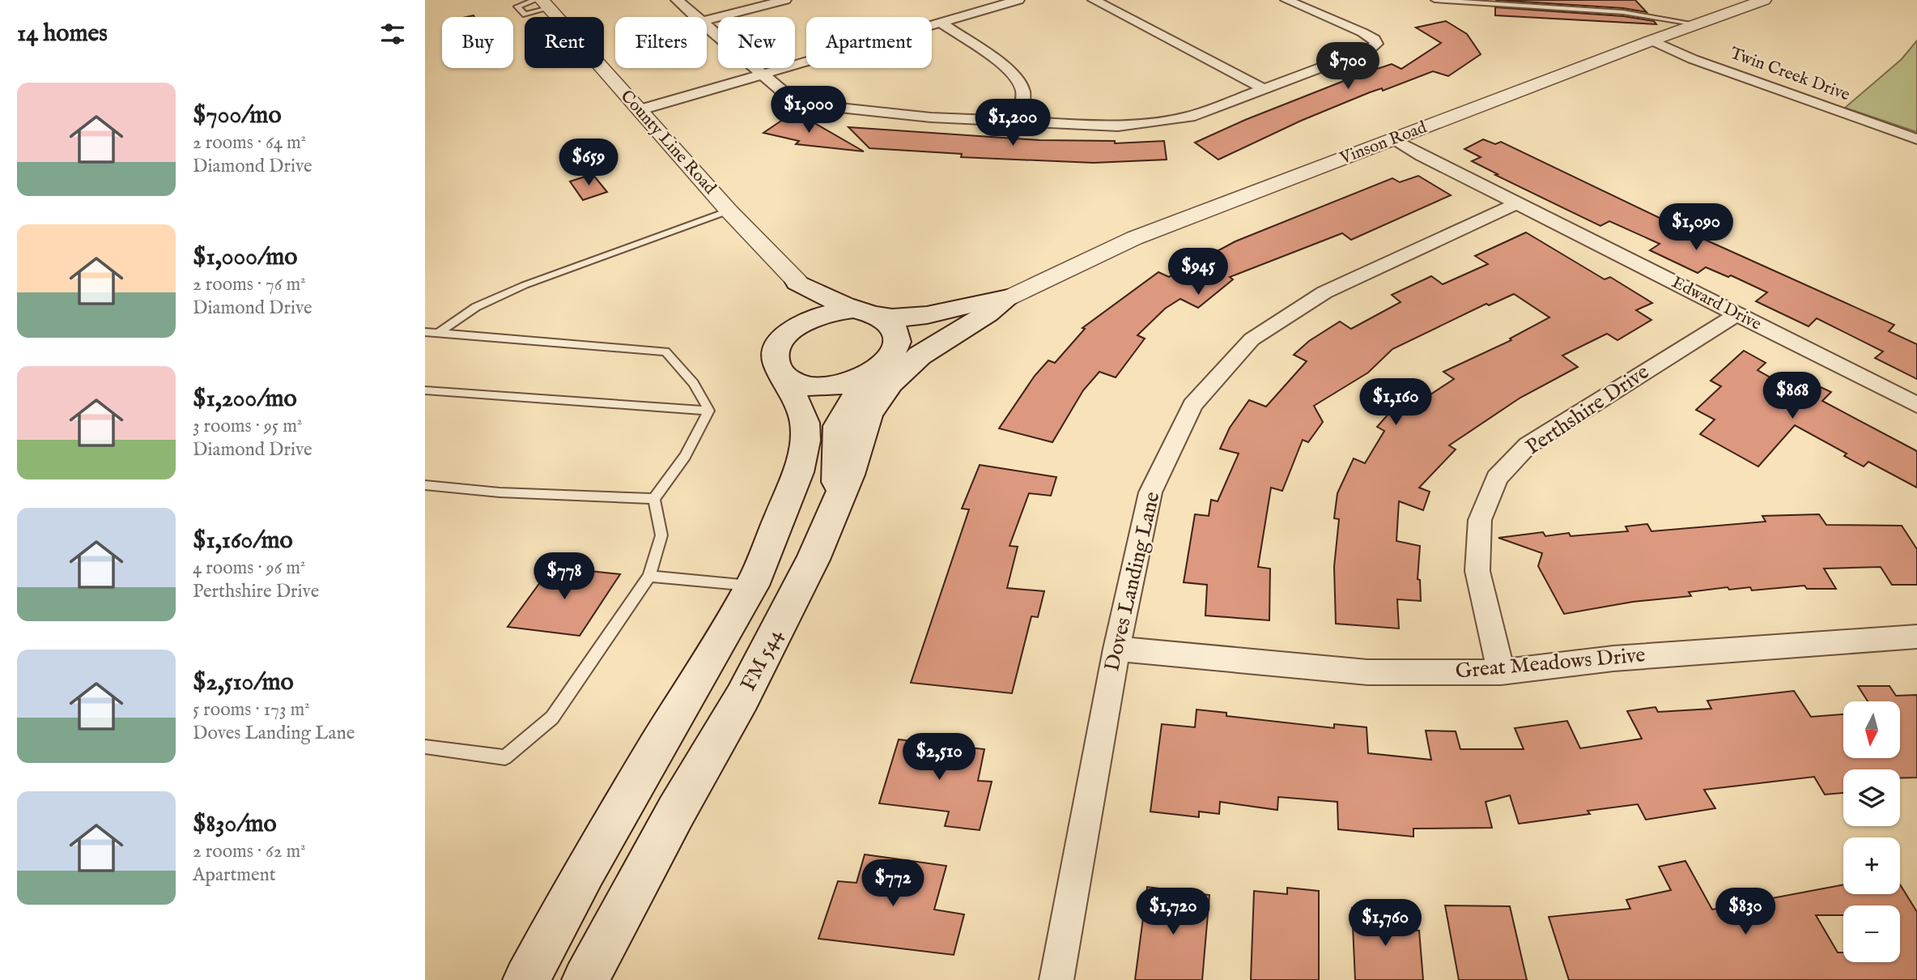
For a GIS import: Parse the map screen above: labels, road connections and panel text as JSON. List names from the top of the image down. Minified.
{"streets":{"main road":["FM 544"],"street":["Twin Creek Drive","County Line Road","Vinson Road","Edward Drive","Perthshire Drive","Doves Landing Lane","Great Meadows Drive"]},"crossings":[["Twin Creek Drive","Vinson Road"],["Vinson Road","Edward Drive"],["Vinson Road","FM 544"],["Edward Drive","Perthshire Drive"],["Edward Drive","Doves Landing Lane"],["Perthshire Drive","Great Meadows Drive"],["Doves Landing Lane","Great Meadows Drive"]],"north":"bottom","page":{"heading":"14 homes","chip":["Buy","Rent","Filters","New","Apartment"],"price":["$700","$1,000","$1,200","$659","$1,090","$945","$868","$1,160","$778","$2,510","$772","$1,720","$830","$1,760"],"list":[{"name":"$700/mo","note":"2 rooms · 64 m² · Diamond Drive"},{"name":"$1,000/mo","note":"2 rooms · 76 m² · Diamond Drive"},{"name":"$1,200/mo","note":"3 rooms · 95 m² · Diamond Drive"},{"name":"$1,160/mo","note":"4 rooms · 96 m² · Perthshire Drive"},{"name":"$2,510/mo","note":"5 rooms · 173 m² · Doves Landing Lane"},{"name":"$830/mo","note":"2 rooms · 62 m² · Apartment"}],"map_buttons":["+","−"]}}
